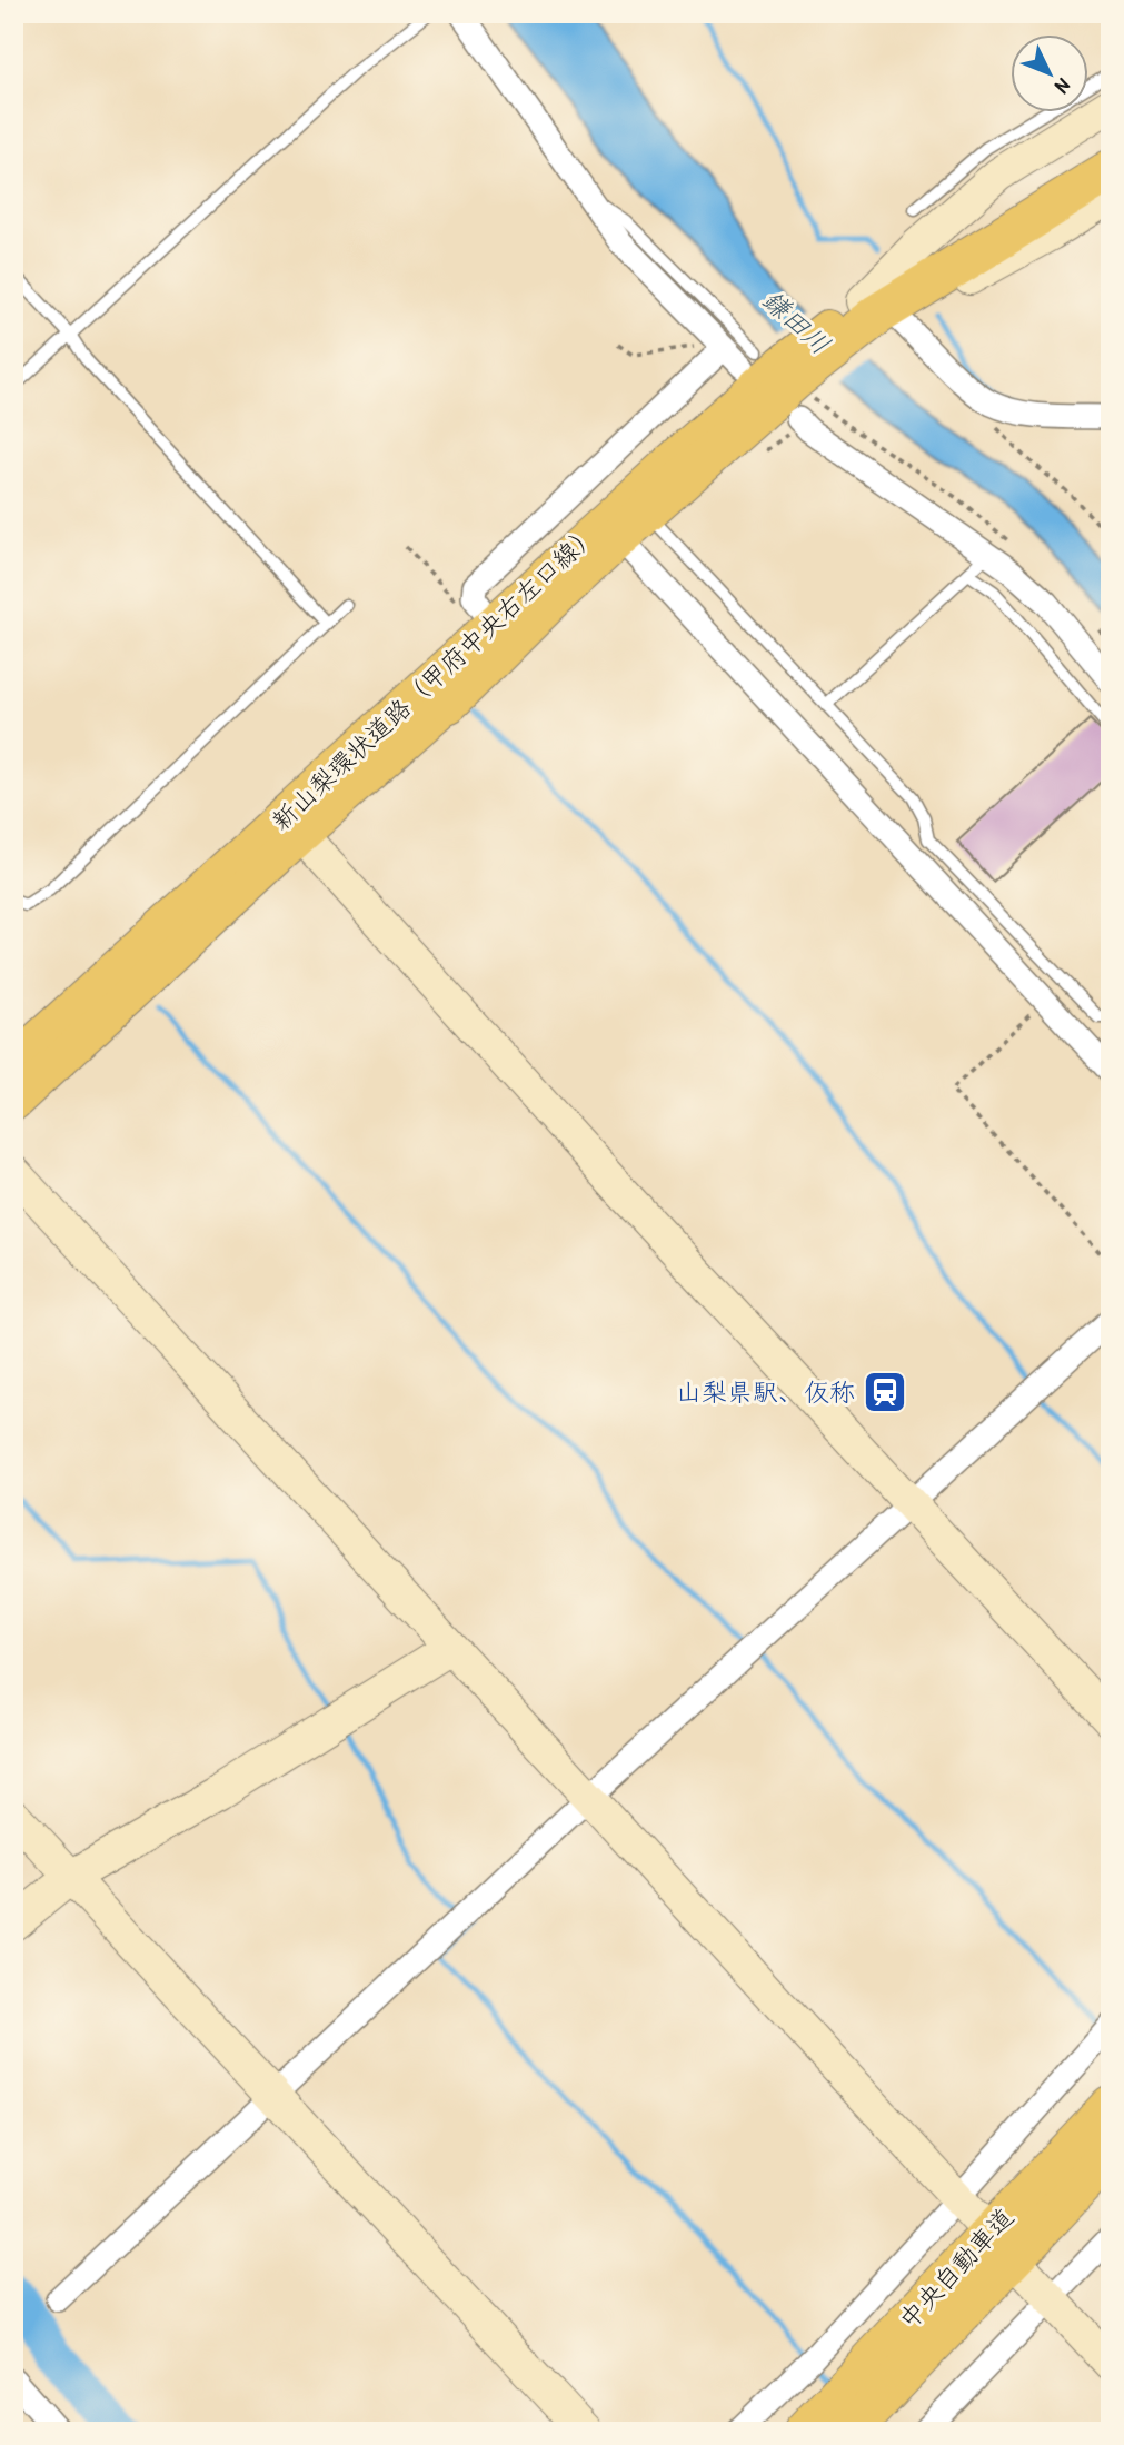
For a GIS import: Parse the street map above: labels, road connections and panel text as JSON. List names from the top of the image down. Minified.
{"streets":{"highway":["中央自動車道"],"main road":["新山梨環状道路（甲府中央右左口線）"]},"water":["鎌田川"],"places":{"station":["山梨県駅、仮称"]},"north":"bottom right"}
